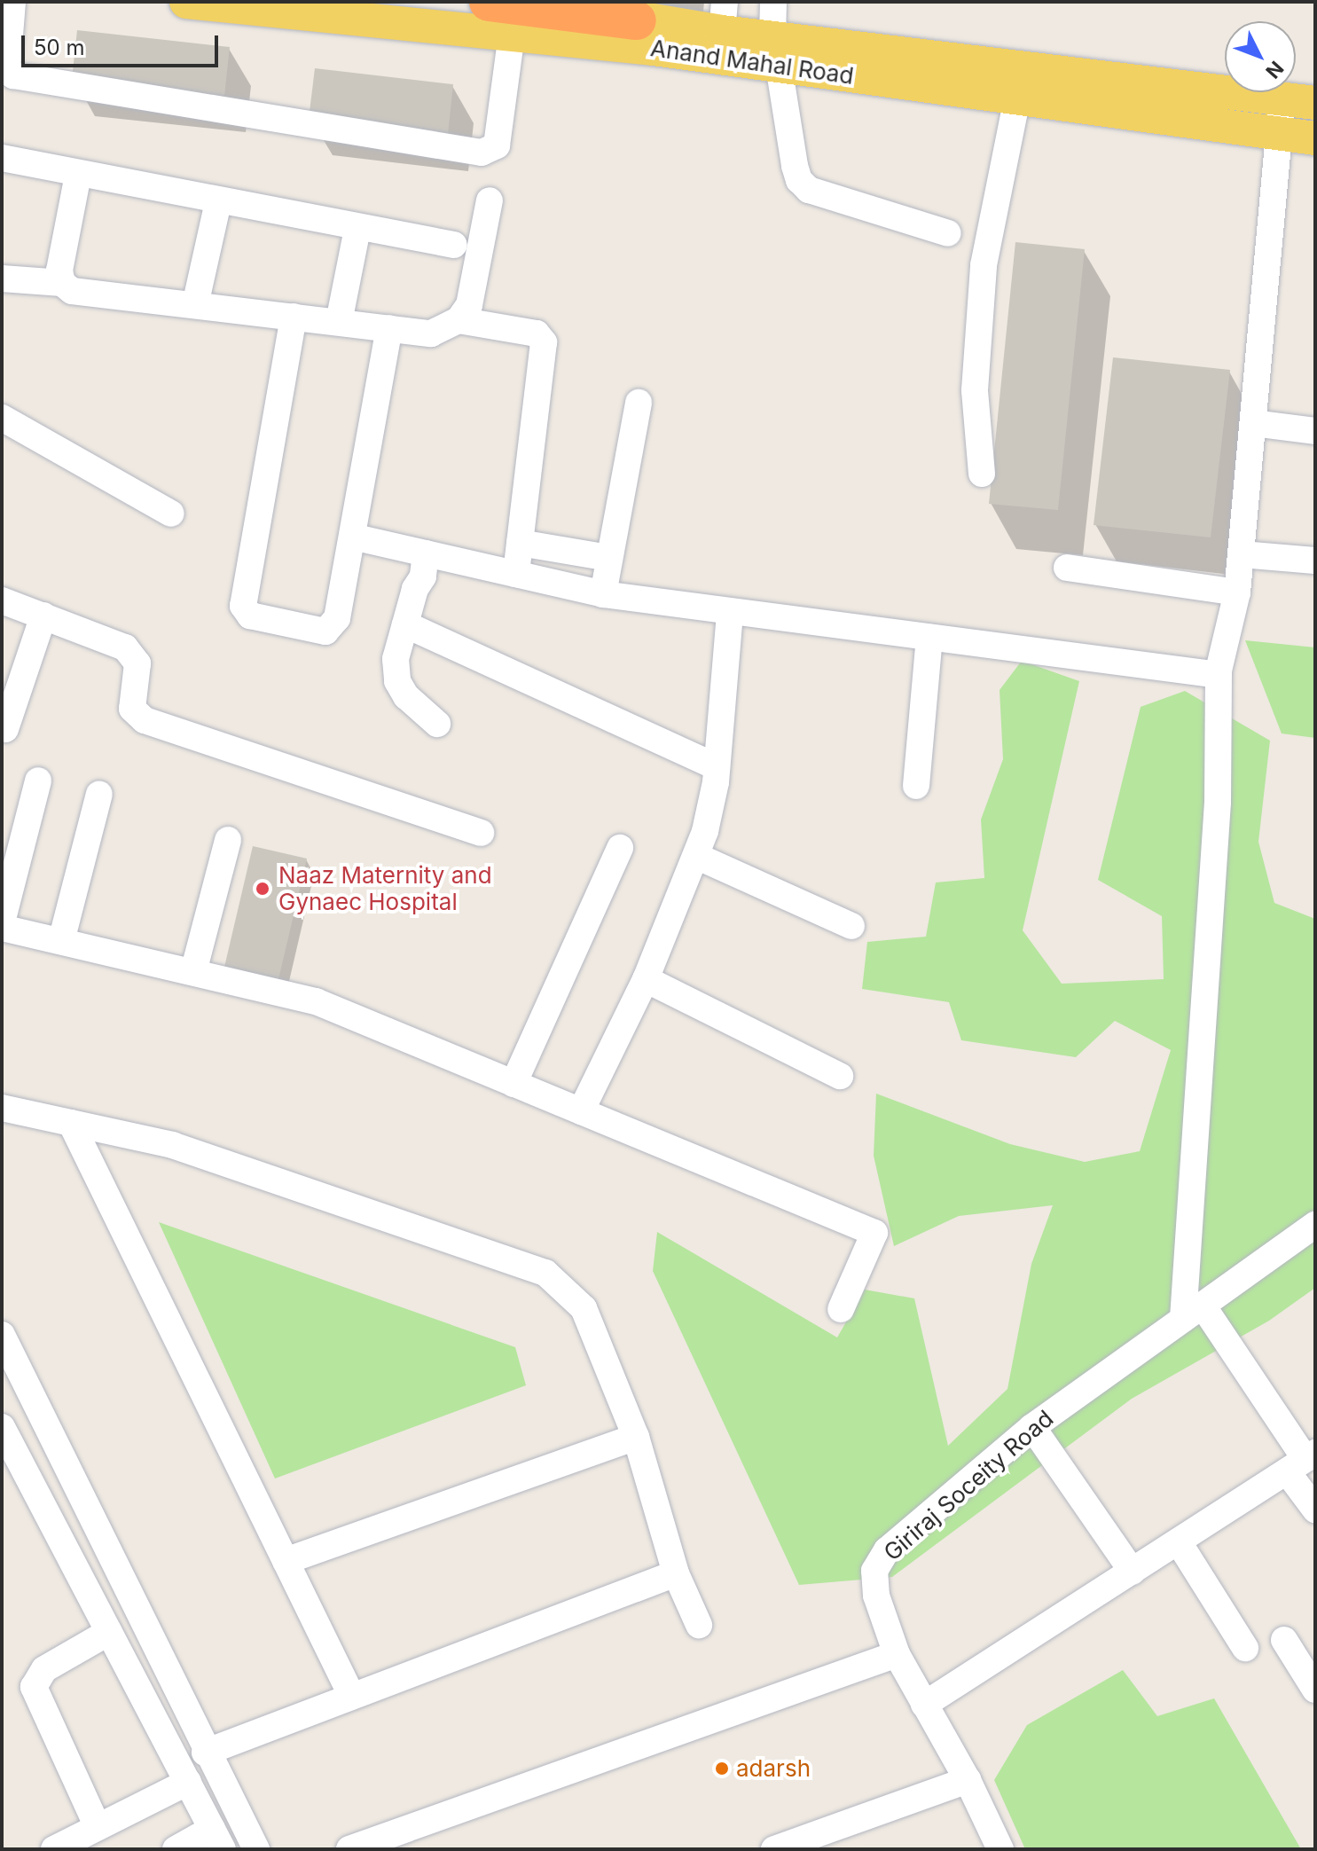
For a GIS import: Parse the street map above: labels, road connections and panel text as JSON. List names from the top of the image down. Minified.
{"streets":{"main road":["Anand Mahal Road"],"street":["Giriraj Soceity Road"]},"places":["Naaz Maternity and Gynaec Hospital","adarsh"],"scale_bar":"50 m","north":"bottom right"}
